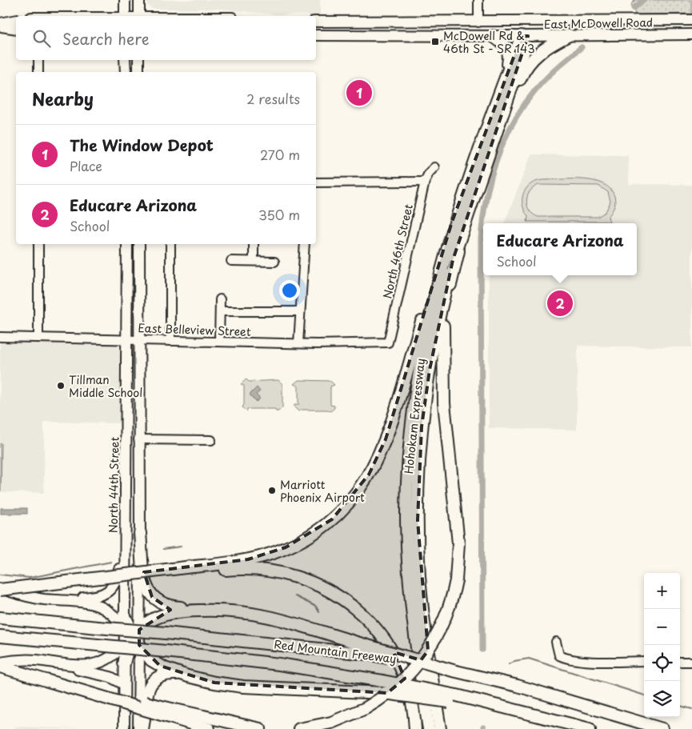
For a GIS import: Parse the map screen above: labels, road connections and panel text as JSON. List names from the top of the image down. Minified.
{"streets":{"highway":["Hohokam Expressway","Red Mountain Freeway"],"main road":["East McDowell Road","North 44th Street"],"street":["North 46th Street","East Belleview Street"]},"crossings":[["East McDowell Road","Hohokam Expressway"],["North 46th Street","East Belleview Street"],["East Belleview Street","North 44th Street"]],"places":{"transit":["McDowell Rd & 46th St - SR 143"],"other":["Tillman Middle School","Marriott Phoenix Airport"]},"page":{"search":"Search here","heading":["Nearby","2 results"],"pins":["1","2"],"list":[{"mark":"1","name":"The Window Depot","note":"Place","value":"270 m"},{"mark":"2","name":"Educare Arizona","note":"School","value":"350 m"}],"popup":["Educare Arizona","School"],"map_buttons":["+","−"]}}
